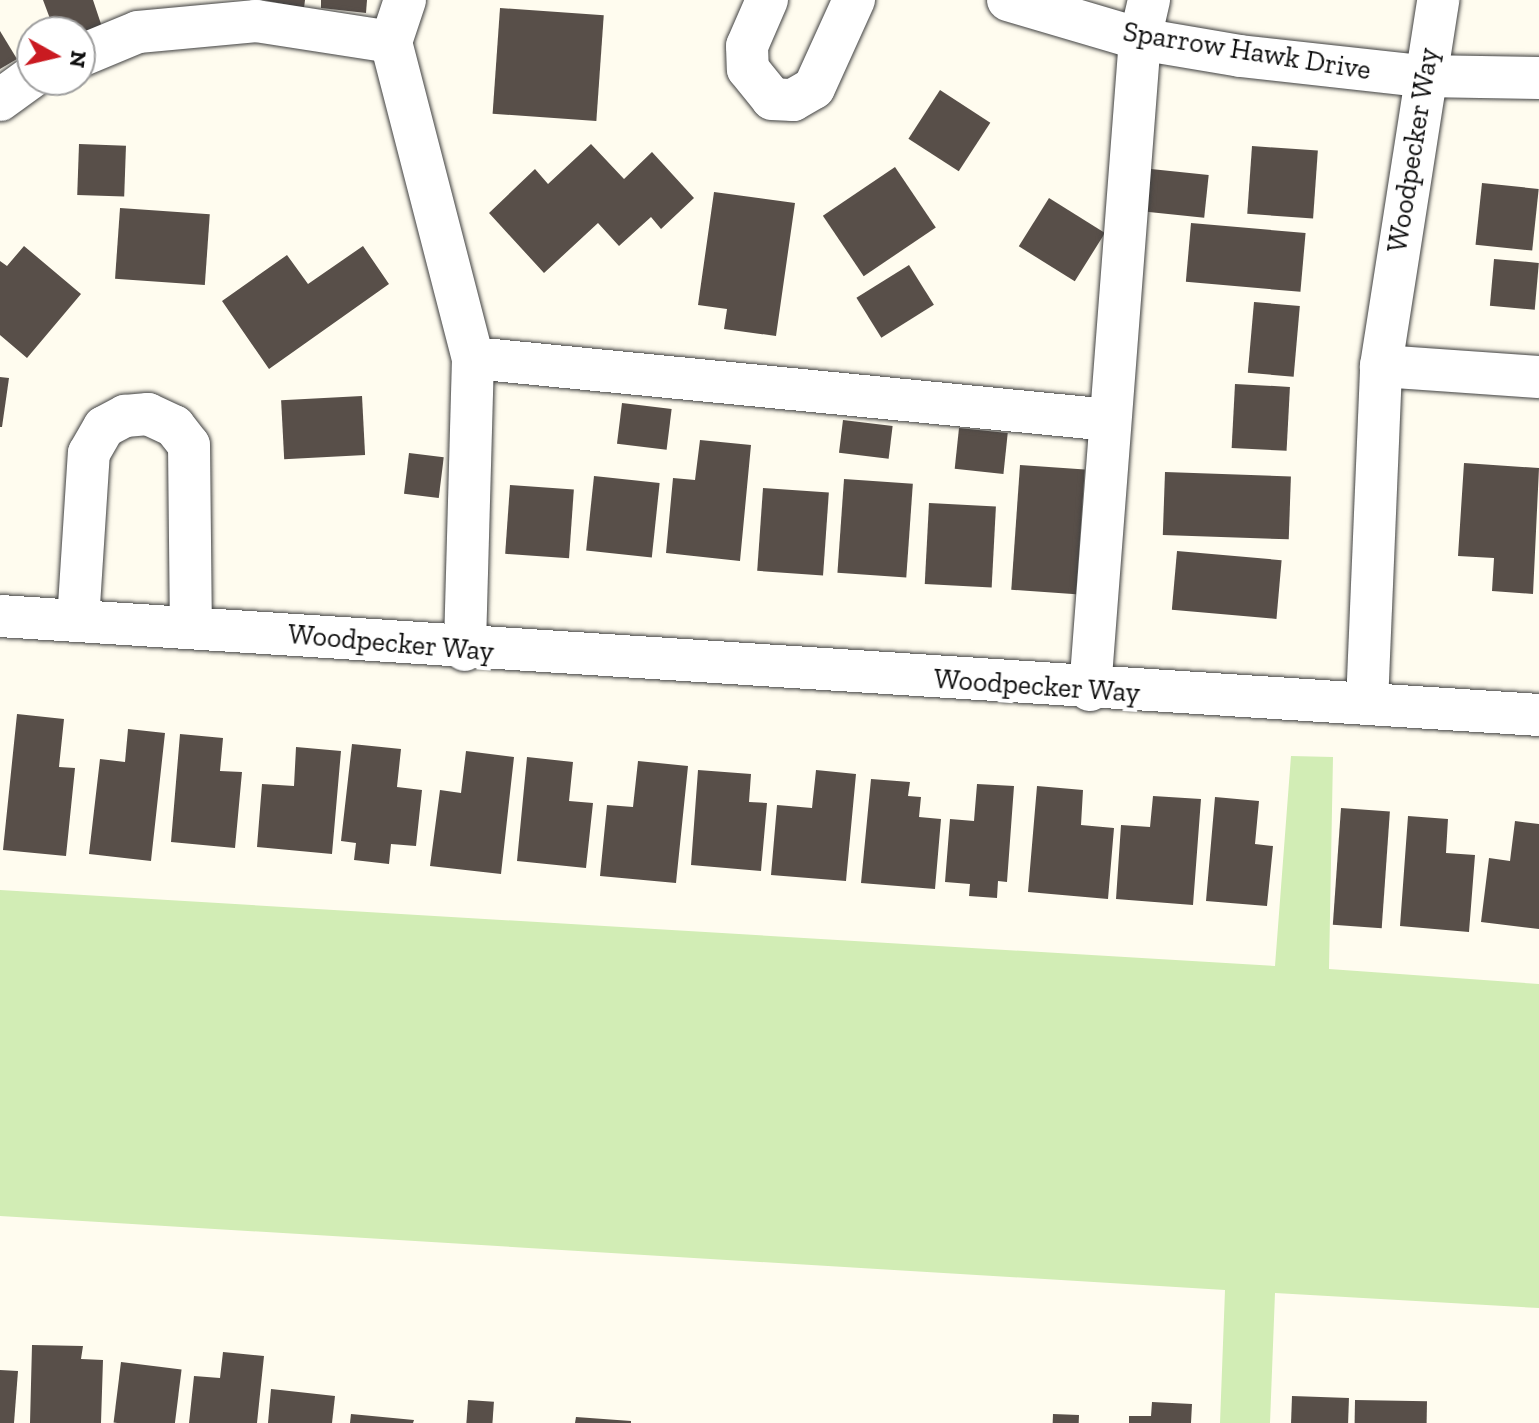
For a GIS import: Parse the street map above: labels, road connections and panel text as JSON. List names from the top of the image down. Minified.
{"streets":{"street":["Sparrow Hawk Drive","Woodpecker Way"]},"crossings":[["Sparrow Hawk Drive","Woodpecker Way"]],"north":"right"}
